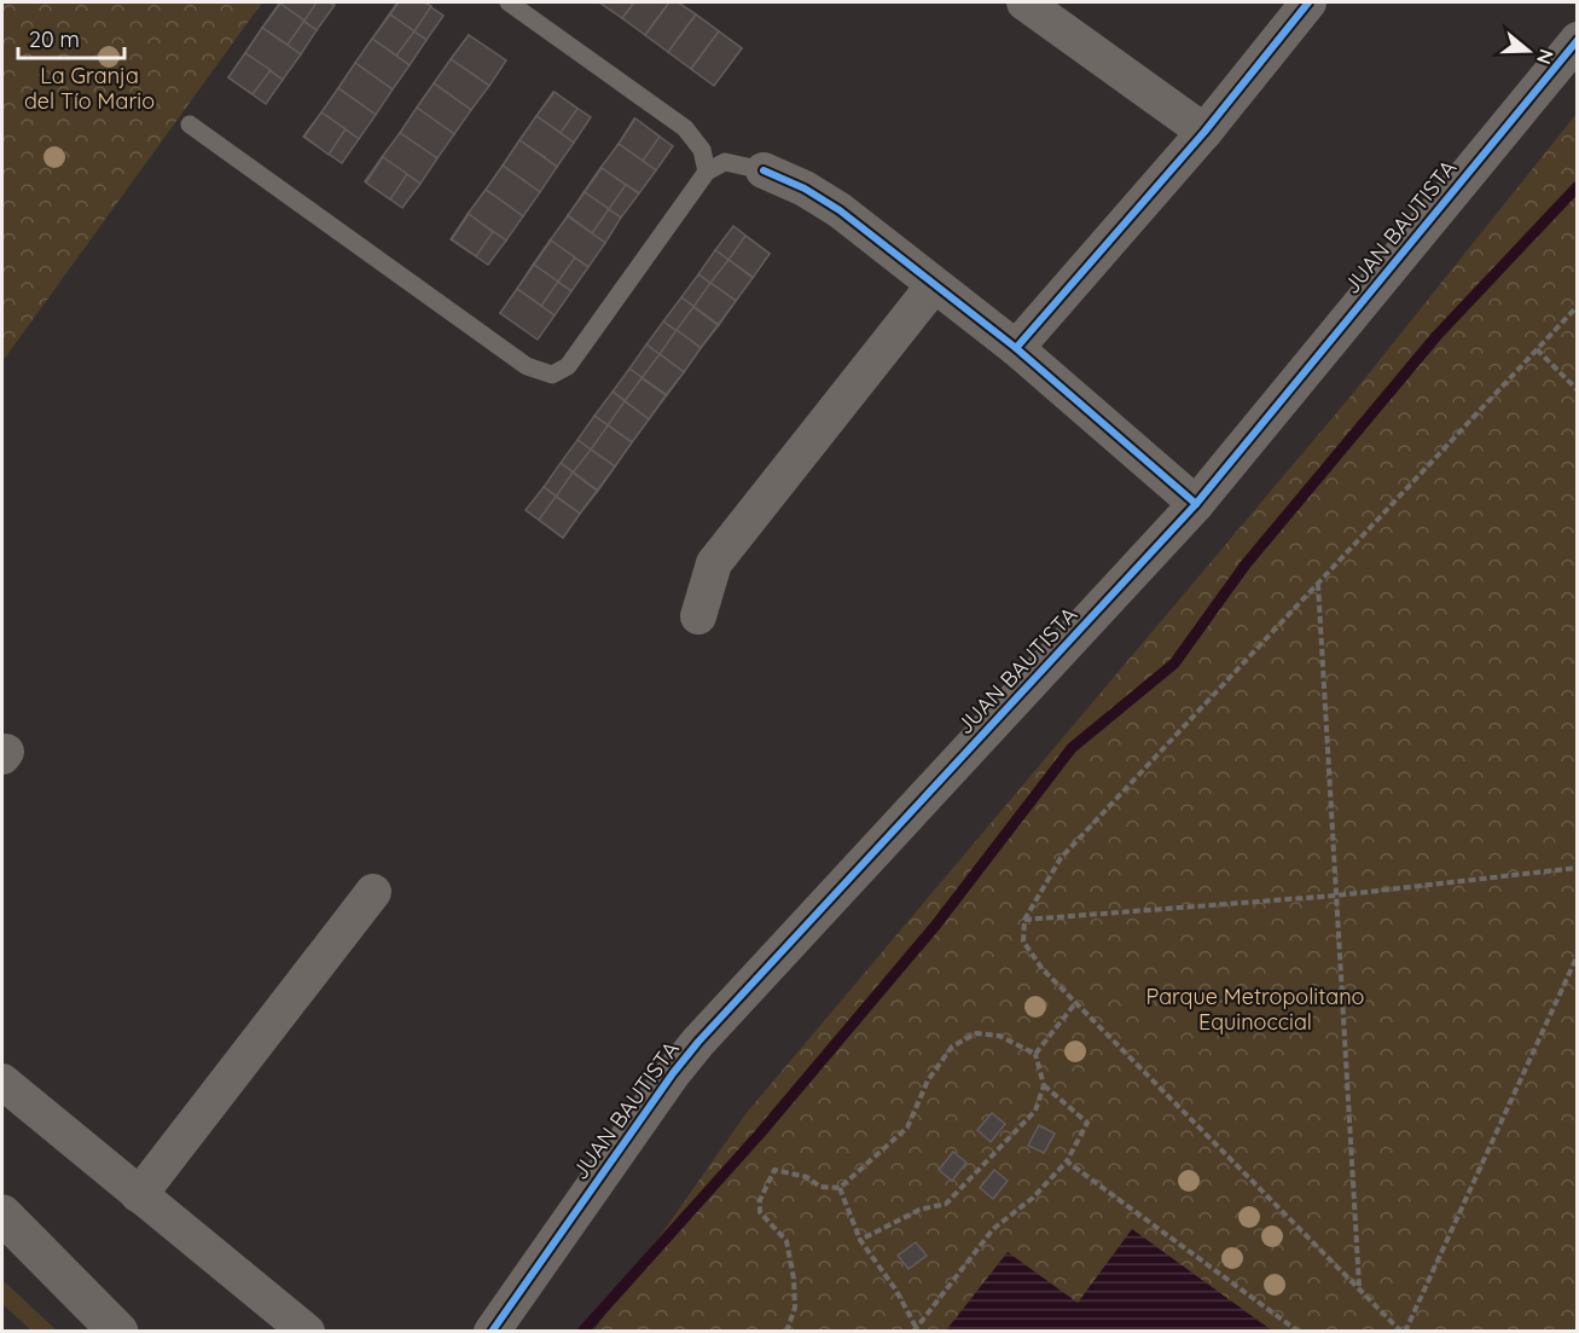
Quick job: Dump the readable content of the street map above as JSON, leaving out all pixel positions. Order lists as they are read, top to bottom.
{
  "streets": {
    "street": ["JUAN BAUTISTA"]
  },
  "parks": ["La Granja del Tío Mario", "Parque Metropolitano Equinoccial"],
  "scale_bar": "20 m",
  "north": "right"
}
